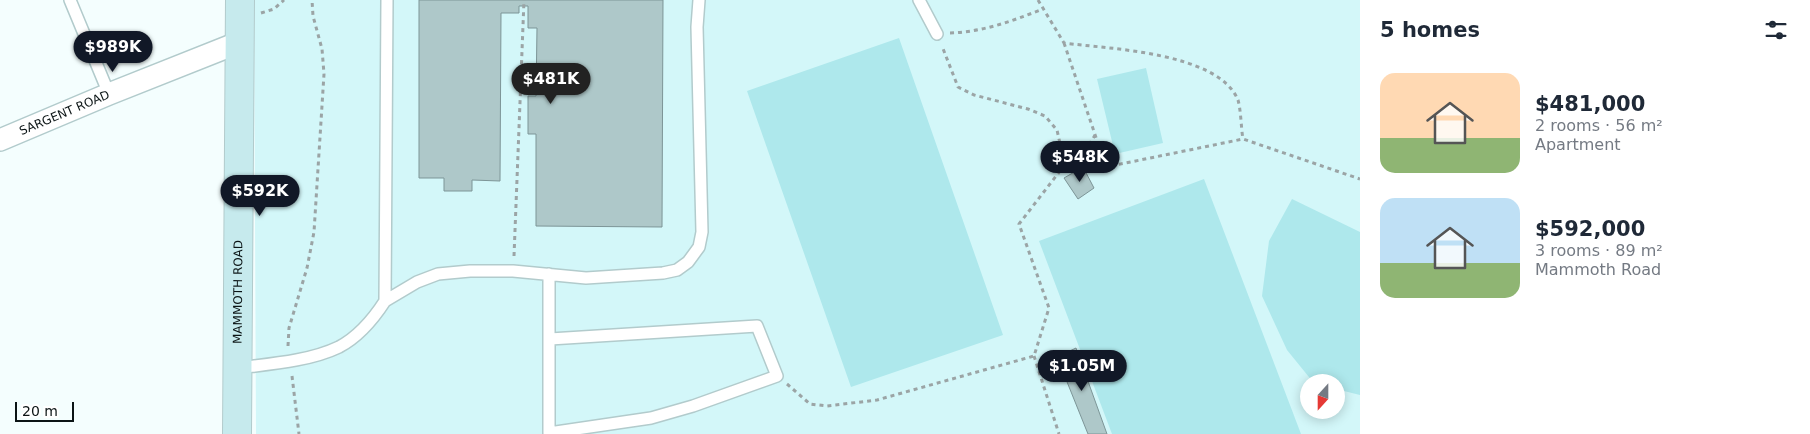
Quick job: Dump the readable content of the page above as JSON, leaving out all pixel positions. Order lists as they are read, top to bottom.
{
  "streets": {
    "main road": ["MAMMOTH ROAD"],
    "street": ["SARGENT ROAD"]
  },
  "crossings": [
    ["SARGENT ROAD", "MAMMOTH ROAD"]
  ],
  "scale_bar": "20 m",
  "north": "bottom",
  "page": {
    "heading": "5 homes",
    "price": [
      "$989K",
      "$481K",
      "$548K",
      "$592K",
      "$1.05M"
    ],
    "list": [
      {
        "name": "$481,000",
        "note": "2 rooms · 56 m² · Apartment"
      },
      {
        "name": "$592,000",
        "note": "3 rooms · 89 m² · Mammoth Road"
      }
    ],
    "scale": "20 m"
  }
}
